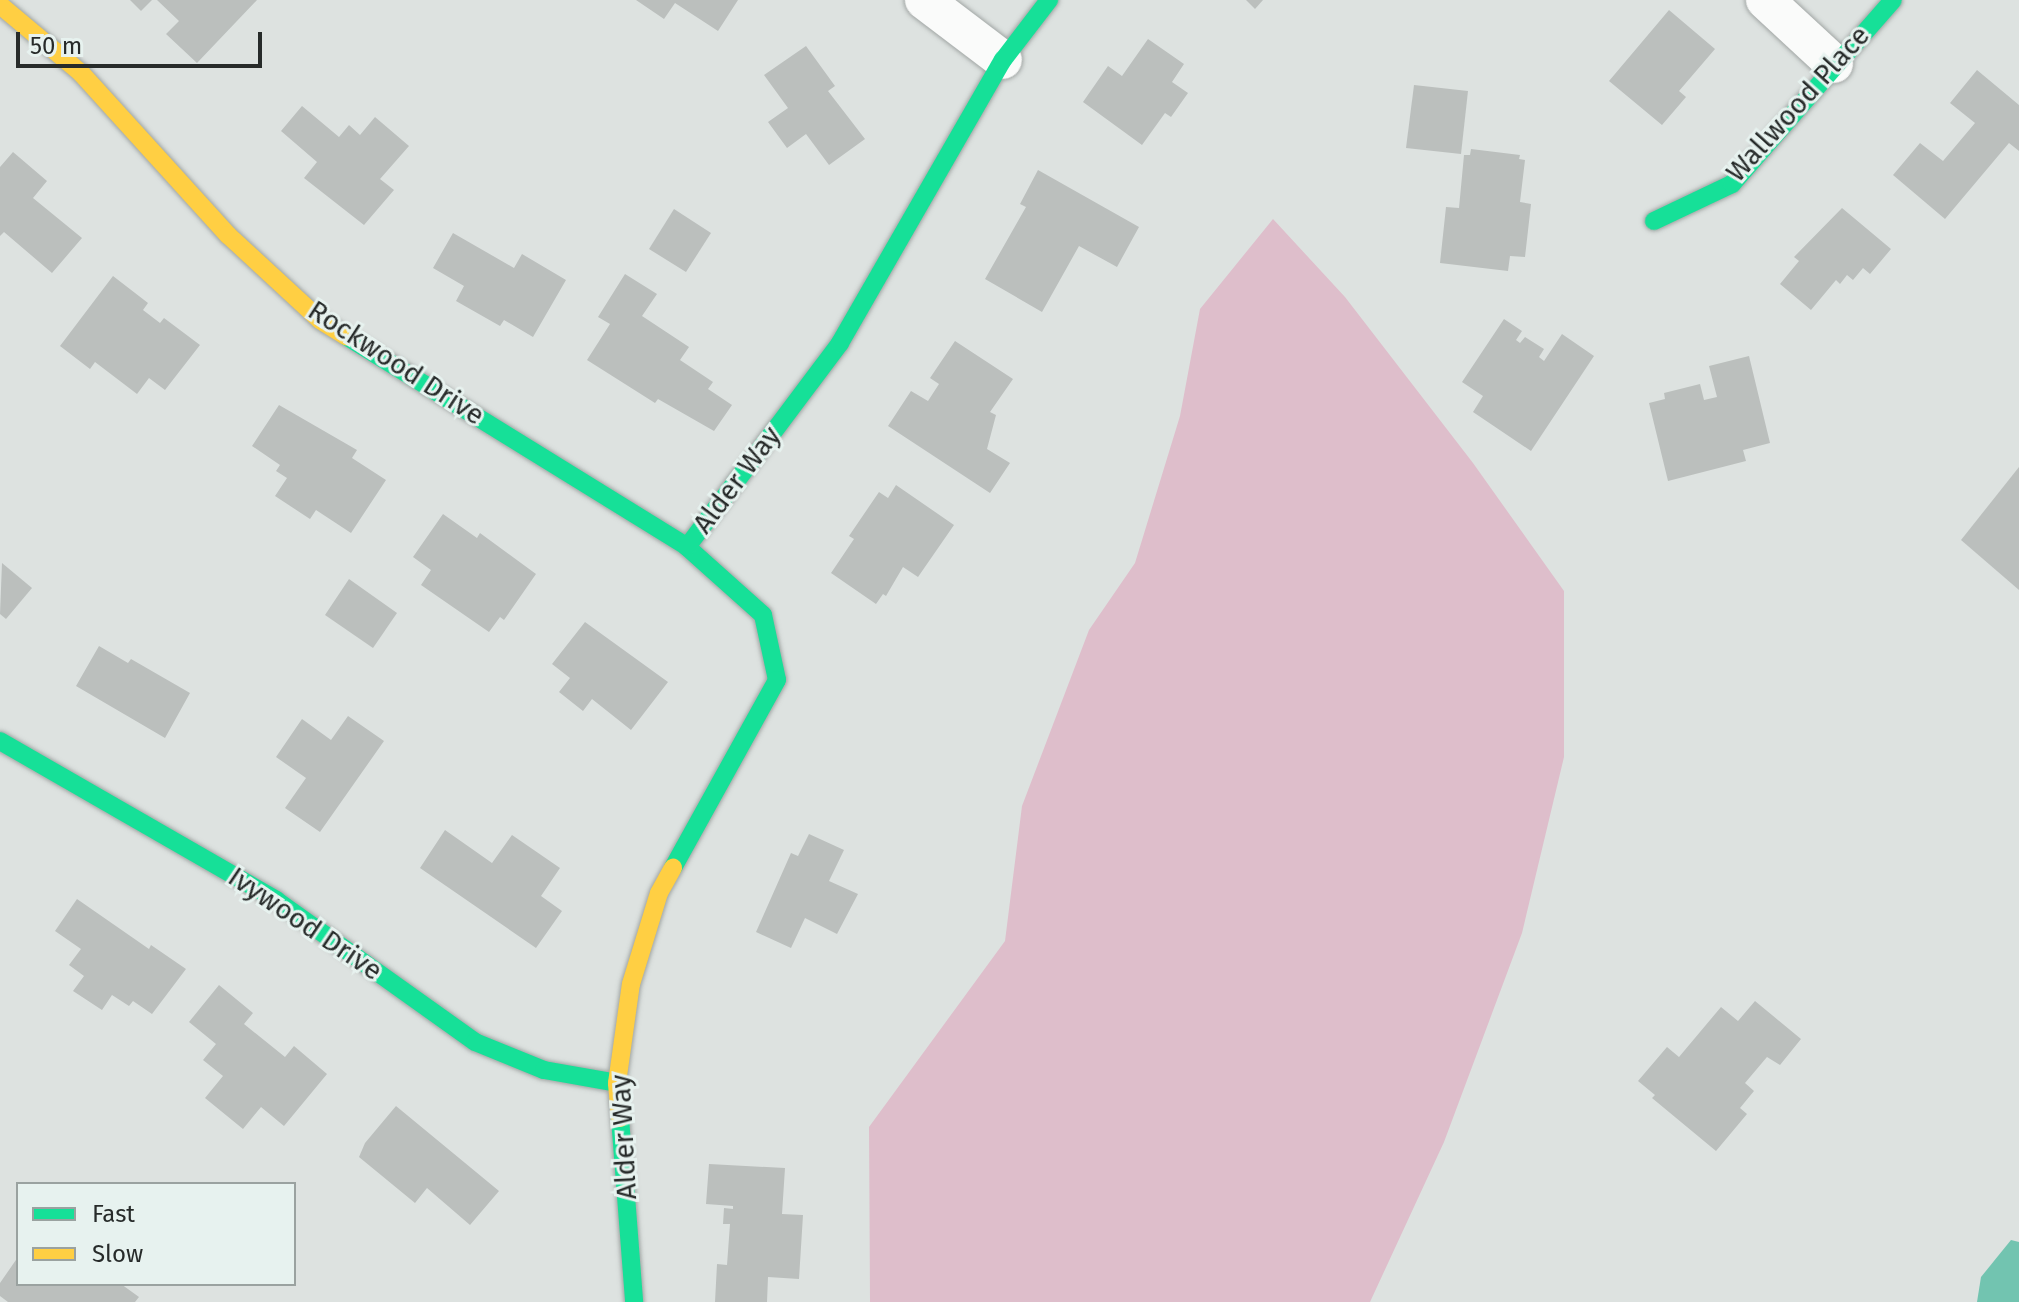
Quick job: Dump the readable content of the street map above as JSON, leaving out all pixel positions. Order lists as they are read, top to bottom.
{
  "streets": {
    "street": [
      "Wallwood Place",
      "Rockwood Drive",
      "Alder Way",
      "Ivywood Drive"
    ]
  },
  "crossings": [
    ["Rockwood Drive", "Alder Way"],
    ["Alder Way", "Ivywood Drive"]
  ],
  "legend": ["Fast", "Slow"],
  "scale_bar": "50 m"
}
